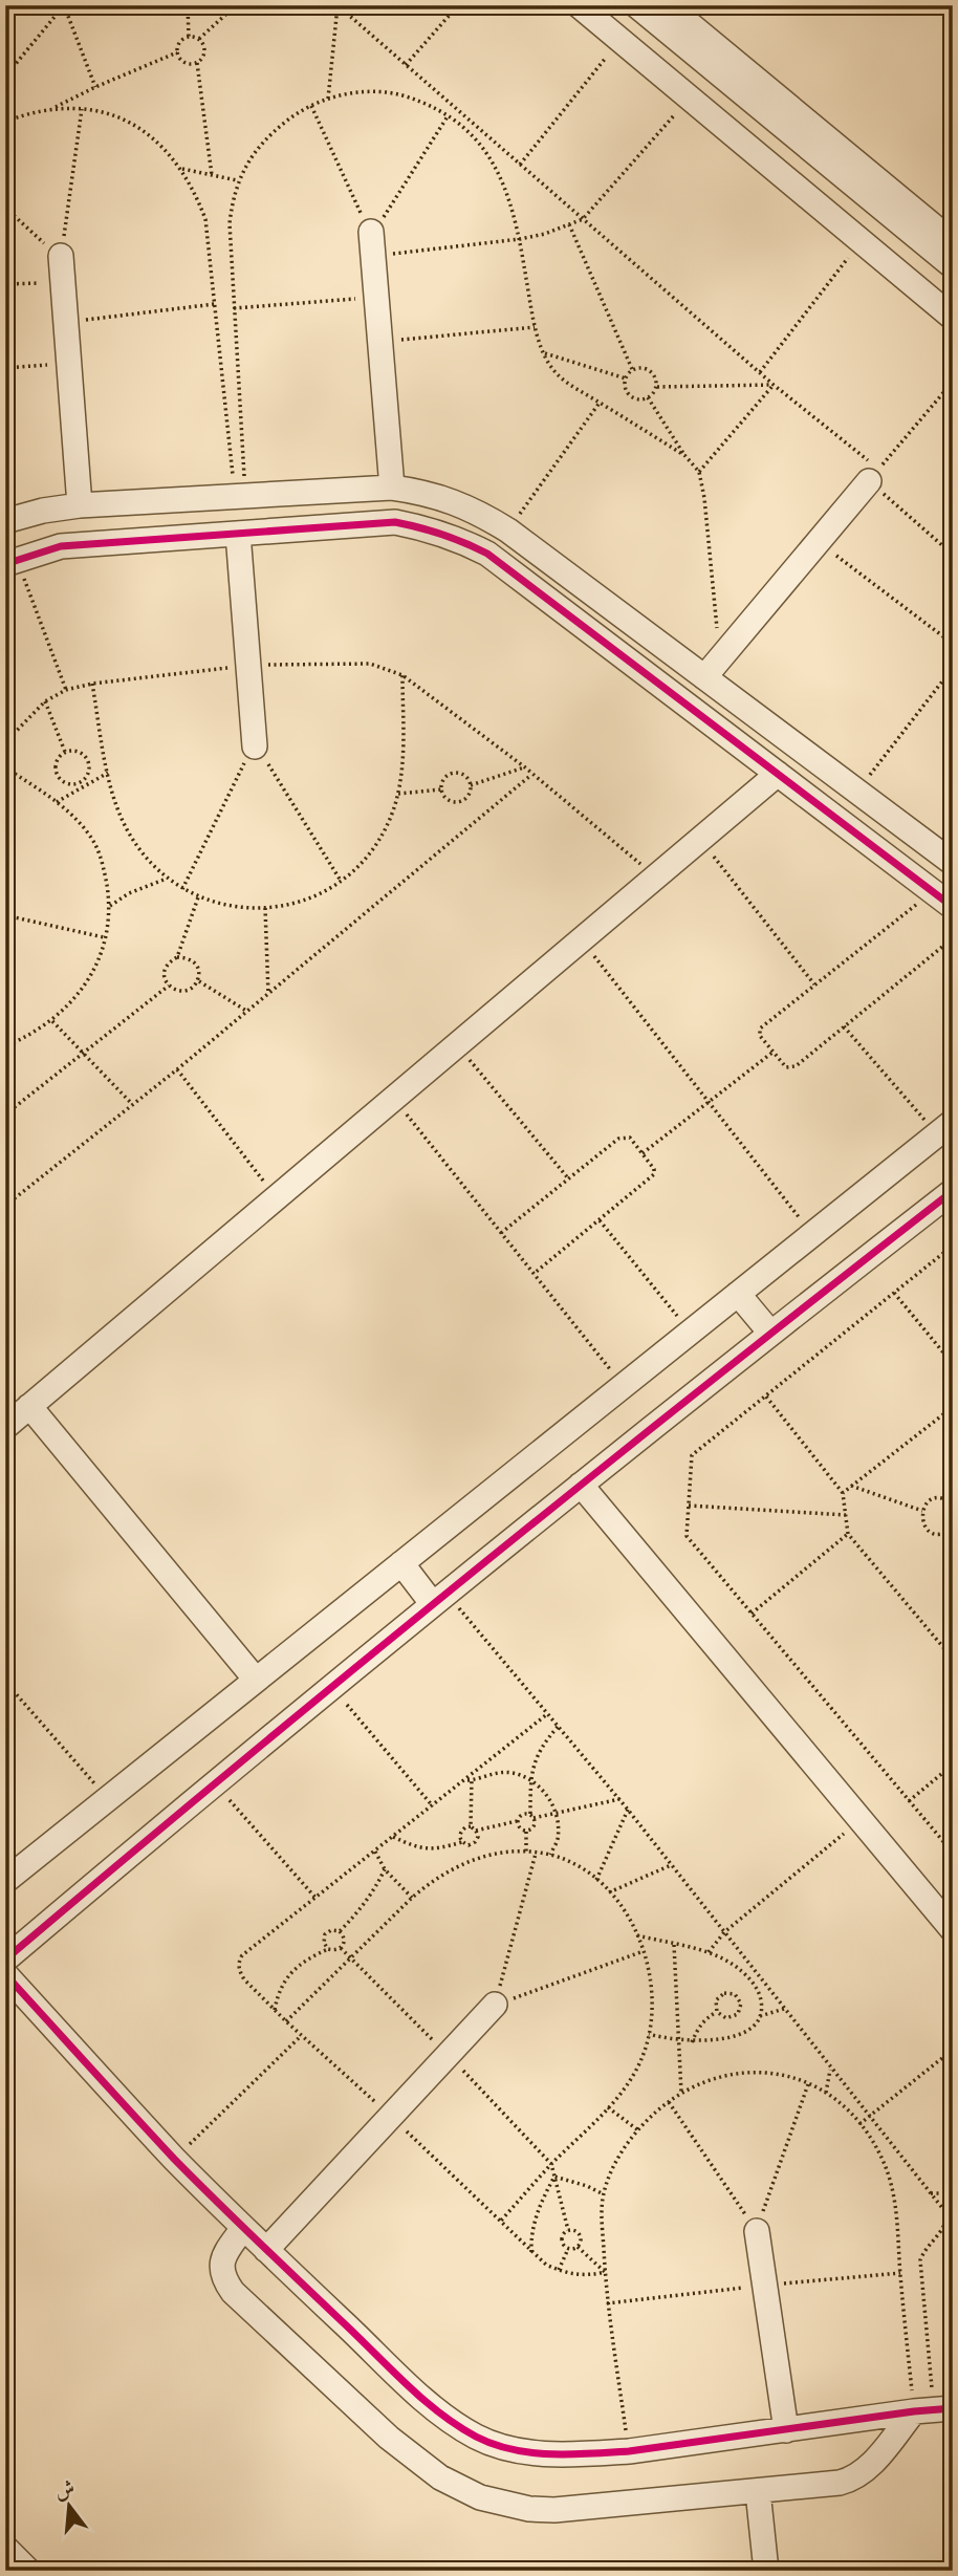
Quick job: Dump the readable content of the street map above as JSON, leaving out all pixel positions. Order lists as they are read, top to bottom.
{
  "north": "top"
}
